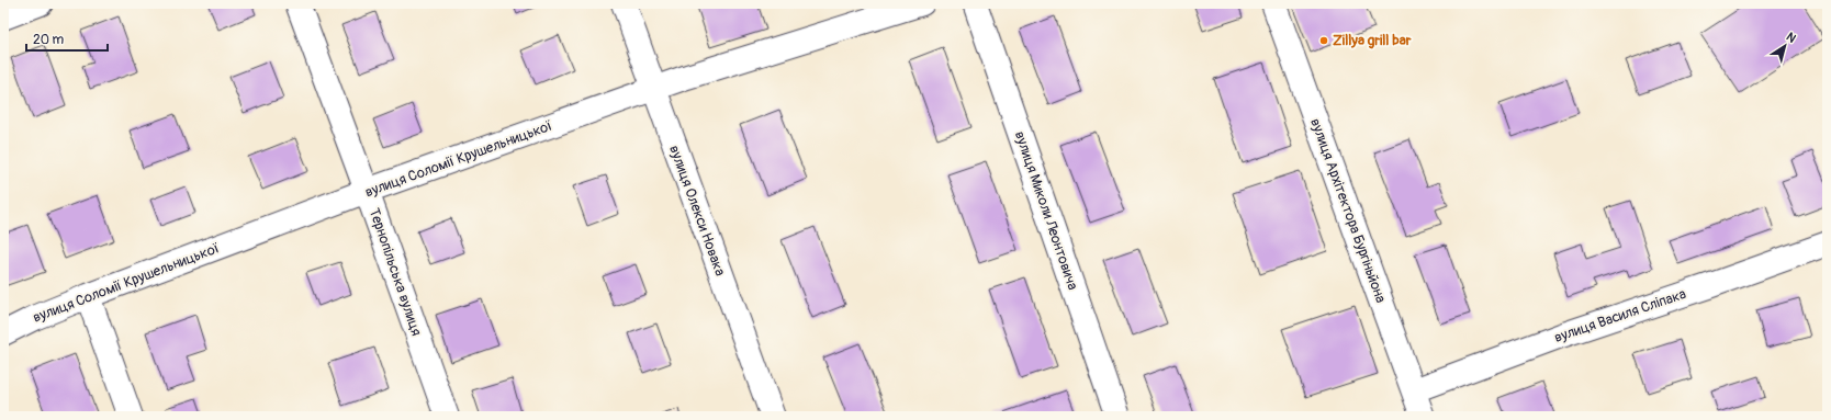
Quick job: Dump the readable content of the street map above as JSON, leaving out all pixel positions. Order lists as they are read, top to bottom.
{
  "streets": {
    "street": [
      "вулиця Соломії Крушельницької",
      "вулиця Олекси Новака",
      "вулиця Миколи Леонтовича",
      "вулиця Архітектора Бургіньйона",
      "Тернопільська вулиця",
      "вулиця Василя Сліпака"
    ]
  },
  "crossings": [
    ["вулиця Соломії Крушельницької", "вулиця Олекси Новака"],
    ["вулиця Соломії Крушельницької", "Тернопільська вулиця"],
    ["вулиця Архітектора Бургіньйона", "вулиця Василя Сліпака"]
  ],
  "places": ["Zillya grill bar"],
  "scale_bar": "20 m",
  "north": "top right"
}
